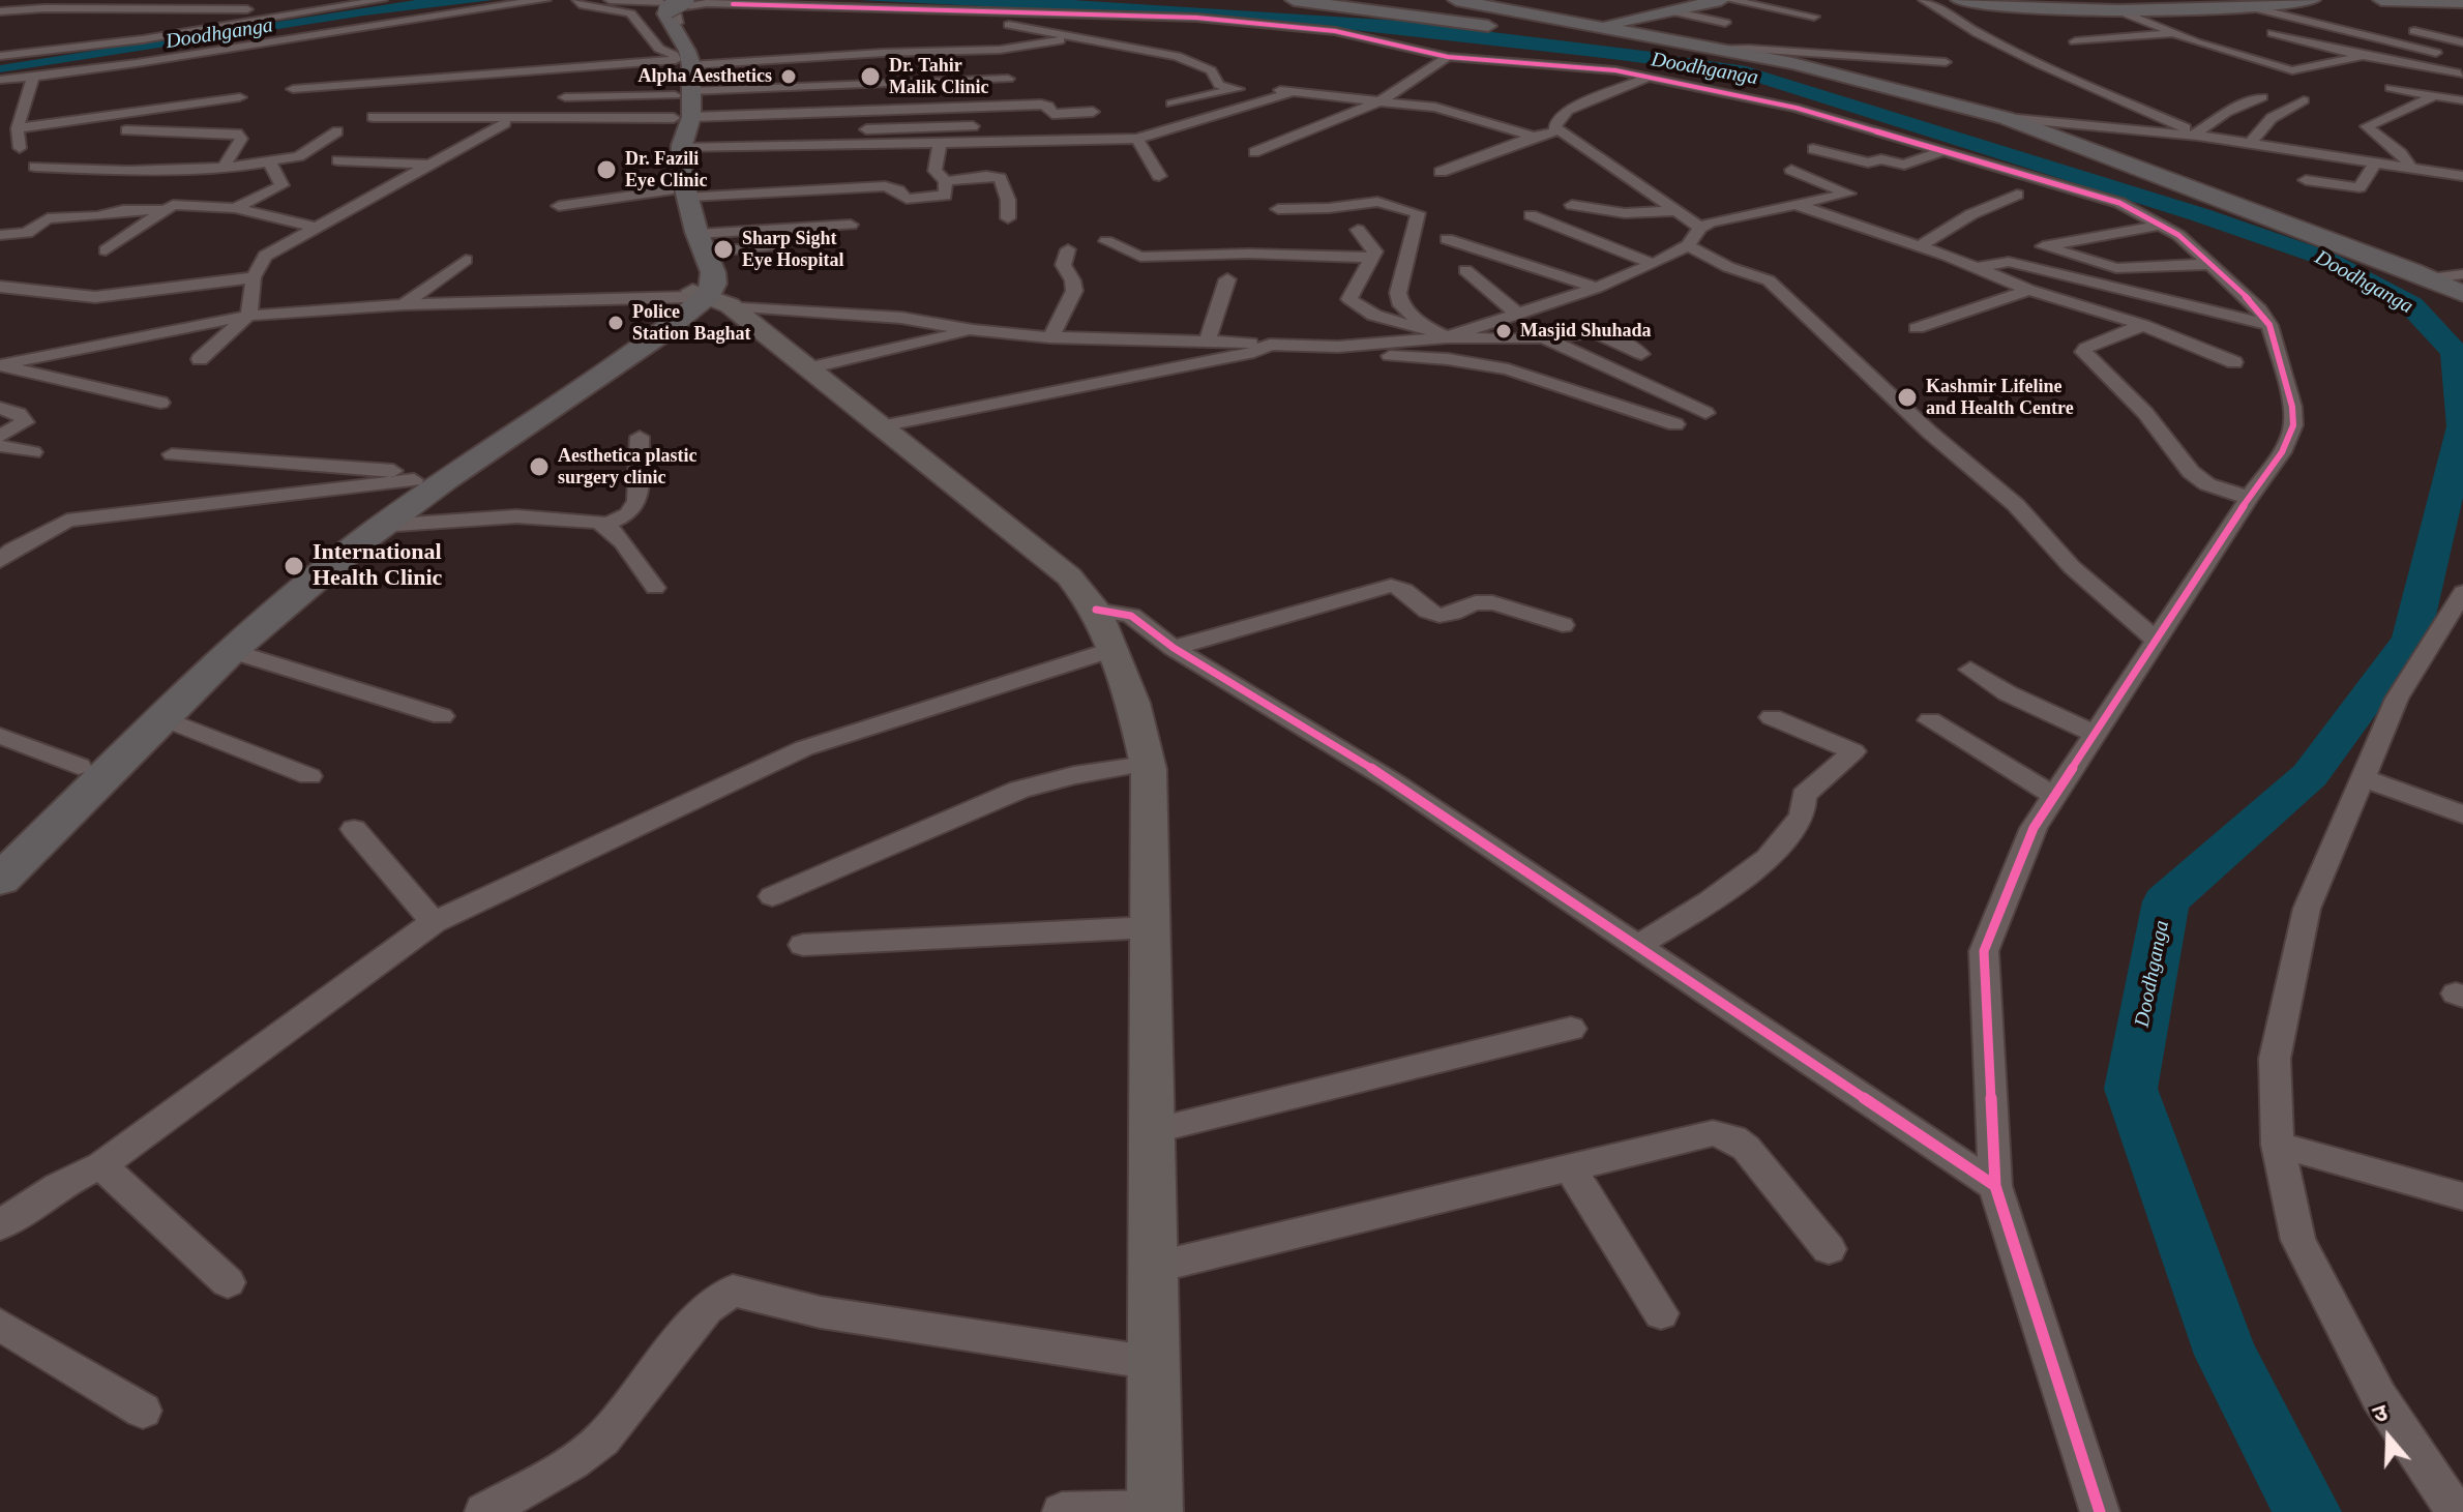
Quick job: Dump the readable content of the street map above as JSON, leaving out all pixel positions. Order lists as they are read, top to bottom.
{
  "water": ["Doodhganga"],
  "places": [
    "Alpha Aesthetics",
    "Dr. Tahir Malik Clinic",
    "Dr. Fazili Eye Clinic",
    "Sharp Sight Eye Hospital",
    "Police Station Baghat",
    "Masjid Shuhada",
    "Kashmir Lifeline and Health Centre",
    "Aesthetica plastic surgery clinic",
    "International Health Clinic"
  ],
  "north": "top"
}
